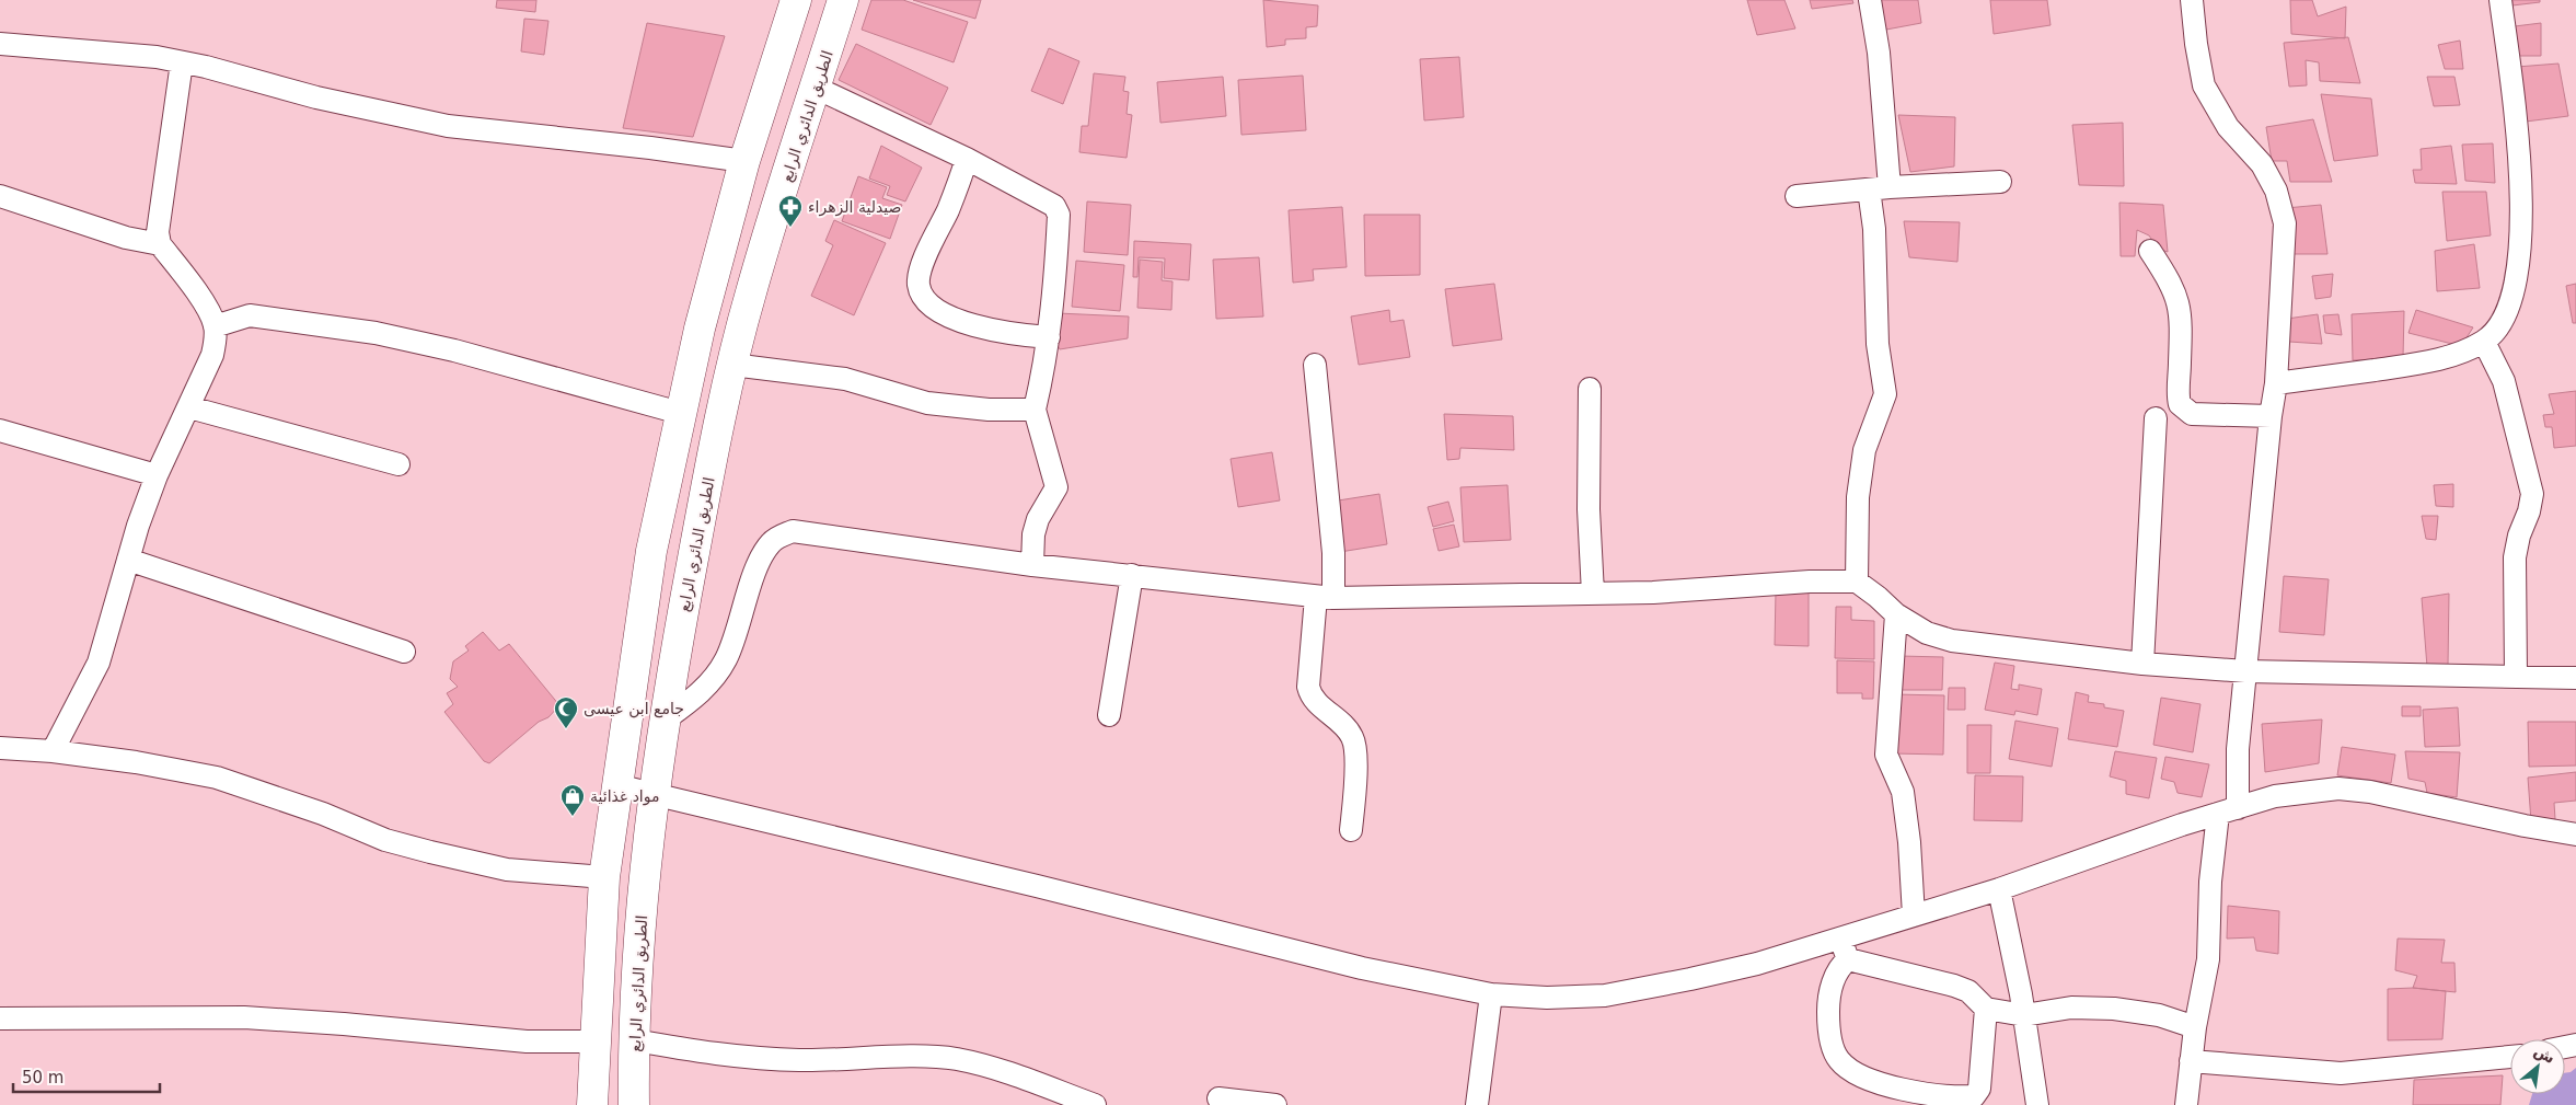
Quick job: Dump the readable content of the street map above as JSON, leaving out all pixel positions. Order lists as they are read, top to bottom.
{
  "streets": {
    "main road": ["الطريق الدائري الرابع"]
  },
  "places": {
    "pharmacy": ["صيدلية الزهراء"],
    "mosque": ["جامع ابن عيسى"],
    "shop": ["مواد غذائية"]
  },
  "scale_bar": "50 m",
  "north": "top right"
}
